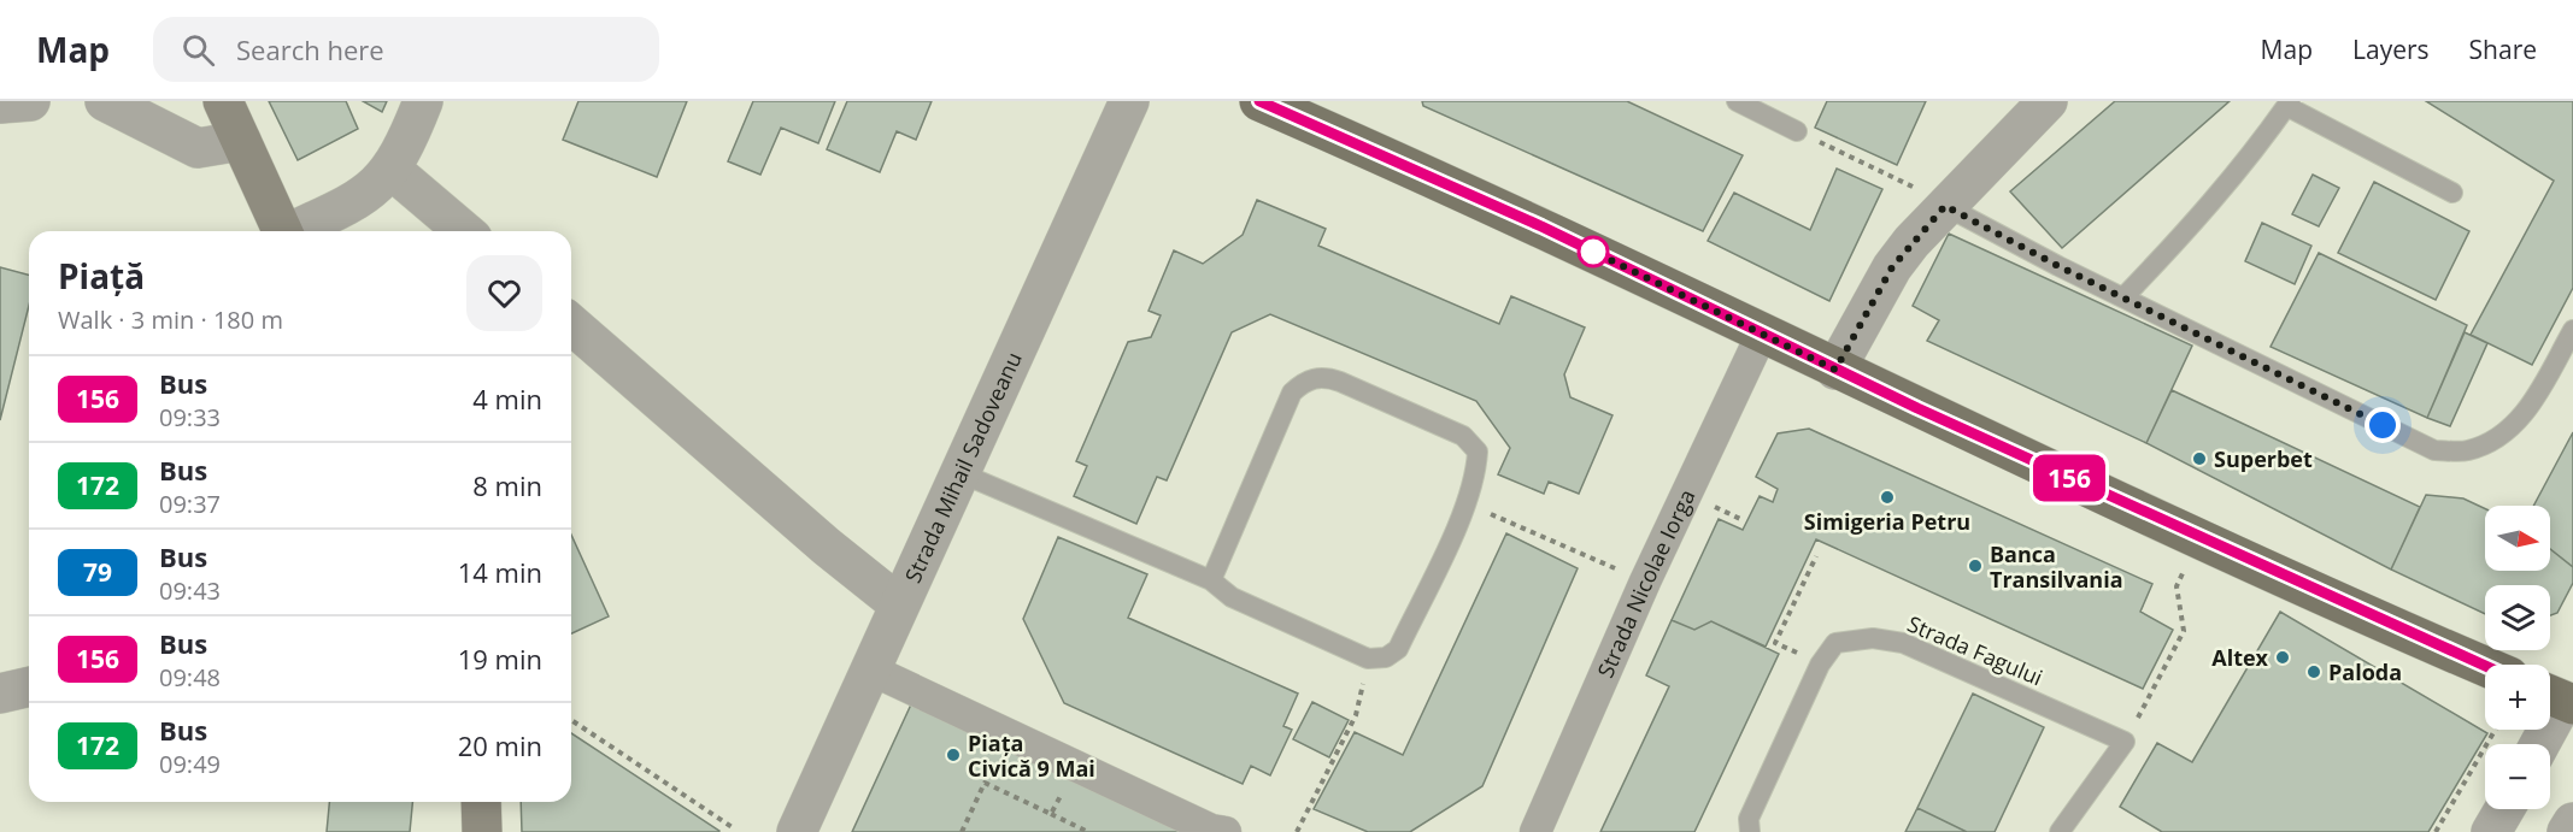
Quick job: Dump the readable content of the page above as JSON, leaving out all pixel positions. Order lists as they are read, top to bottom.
{
  "streets": {
    "street": ["Strada Mihail Sadoveanu", "Strada Nicolae Iorga"],
    "lane": ["Strada Fagului"]
  },
  "places": [
    "Superbet",
    "Simigeria Petru",
    "Banca Transilvania",
    "Altex",
    "Paloda",
    "Piața Civică 9 Mai"
  ],
  "lines": ["bus line 156"],
  "north": "right",
  "page": {
    "header": "Map",
    "search": "Search here",
    "nav": ["Map", "Layers", "Share"],
    "on_map": "156",
    "heading": ["Piață", "Walk · 3 min · 180 m"],
    "list": [
      {
        "mark": "156",
        "name": "Bus",
        "note": "09:33",
        "value": "4 min"
      },
      {
        "mark": "172",
        "name": "Bus",
        "note": "09:37",
        "value": "8 min"
      },
      {
        "mark": "79",
        "name": "Bus",
        "note": "09:43",
        "value": "14 min"
      },
      {
        "mark": "156",
        "name": "Bus",
        "note": "09:48",
        "value": "19 min"
      },
      {
        "mark": "172",
        "name": "Bus",
        "note": "09:49",
        "value": "20 min"
      }
    ],
    "map_buttons": ["+", "−"]
  }
}
